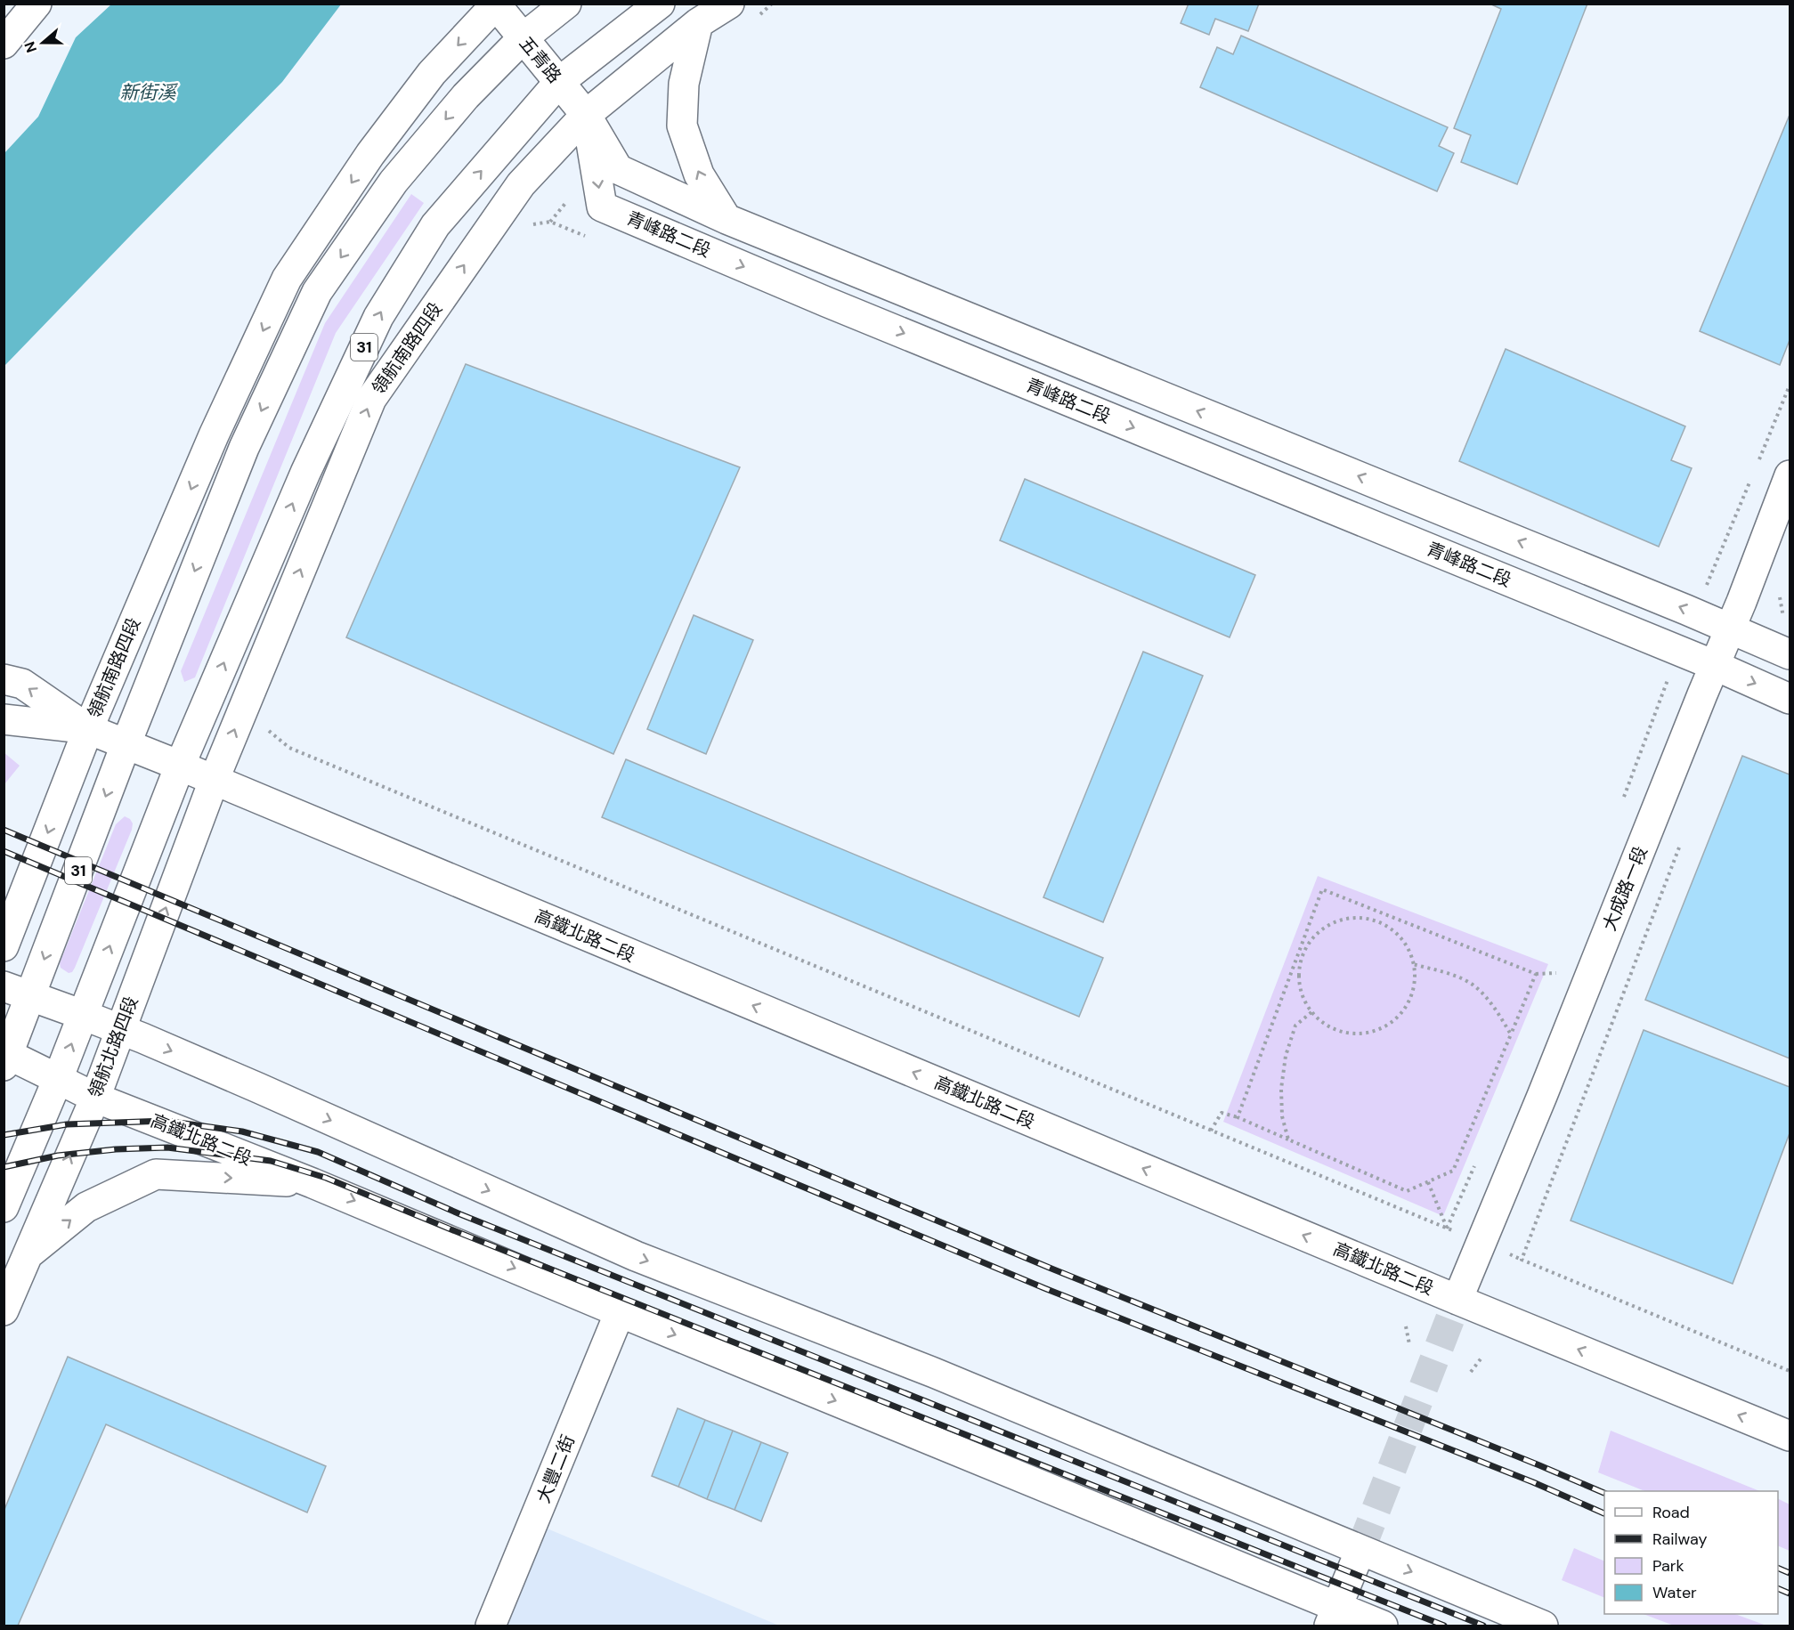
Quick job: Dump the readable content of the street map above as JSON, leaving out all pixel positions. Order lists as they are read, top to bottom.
{
  "streets": {
    "street": [
      "五青路",
      "青峰路二段",
      "31",
      "領航南路四段",
      "大成路一段",
      "高鐵北路二段",
      "領航北路四段",
      "大豐二街"
    ]
  },
  "crossings": [
    ["五青路", "青峰路二段"],
    ["五青路", "31"],
    ["五青路", "領航南路四段"],
    ["青峰路二段", "領航南路四段"],
    ["青峰路二段", "大成路一段"],
    ["31", "領航南路四段"],
    ["31", "高鐵北路二段"],
    ["領航南路四段", "高鐵北路二段"],
    ["領航南路四段", "領航北路四段"],
    ["大成路一段", "高鐵北路二段"],
    ["高鐵北路二段", "領航北路四段"],
    ["高鐵北路二段", "大豐二街"]
  ],
  "water": ["新街溪"],
  "legend": [
    "Road",
    "Railway",
    "Park",
    "Water"
  ],
  "north": "left"
}
